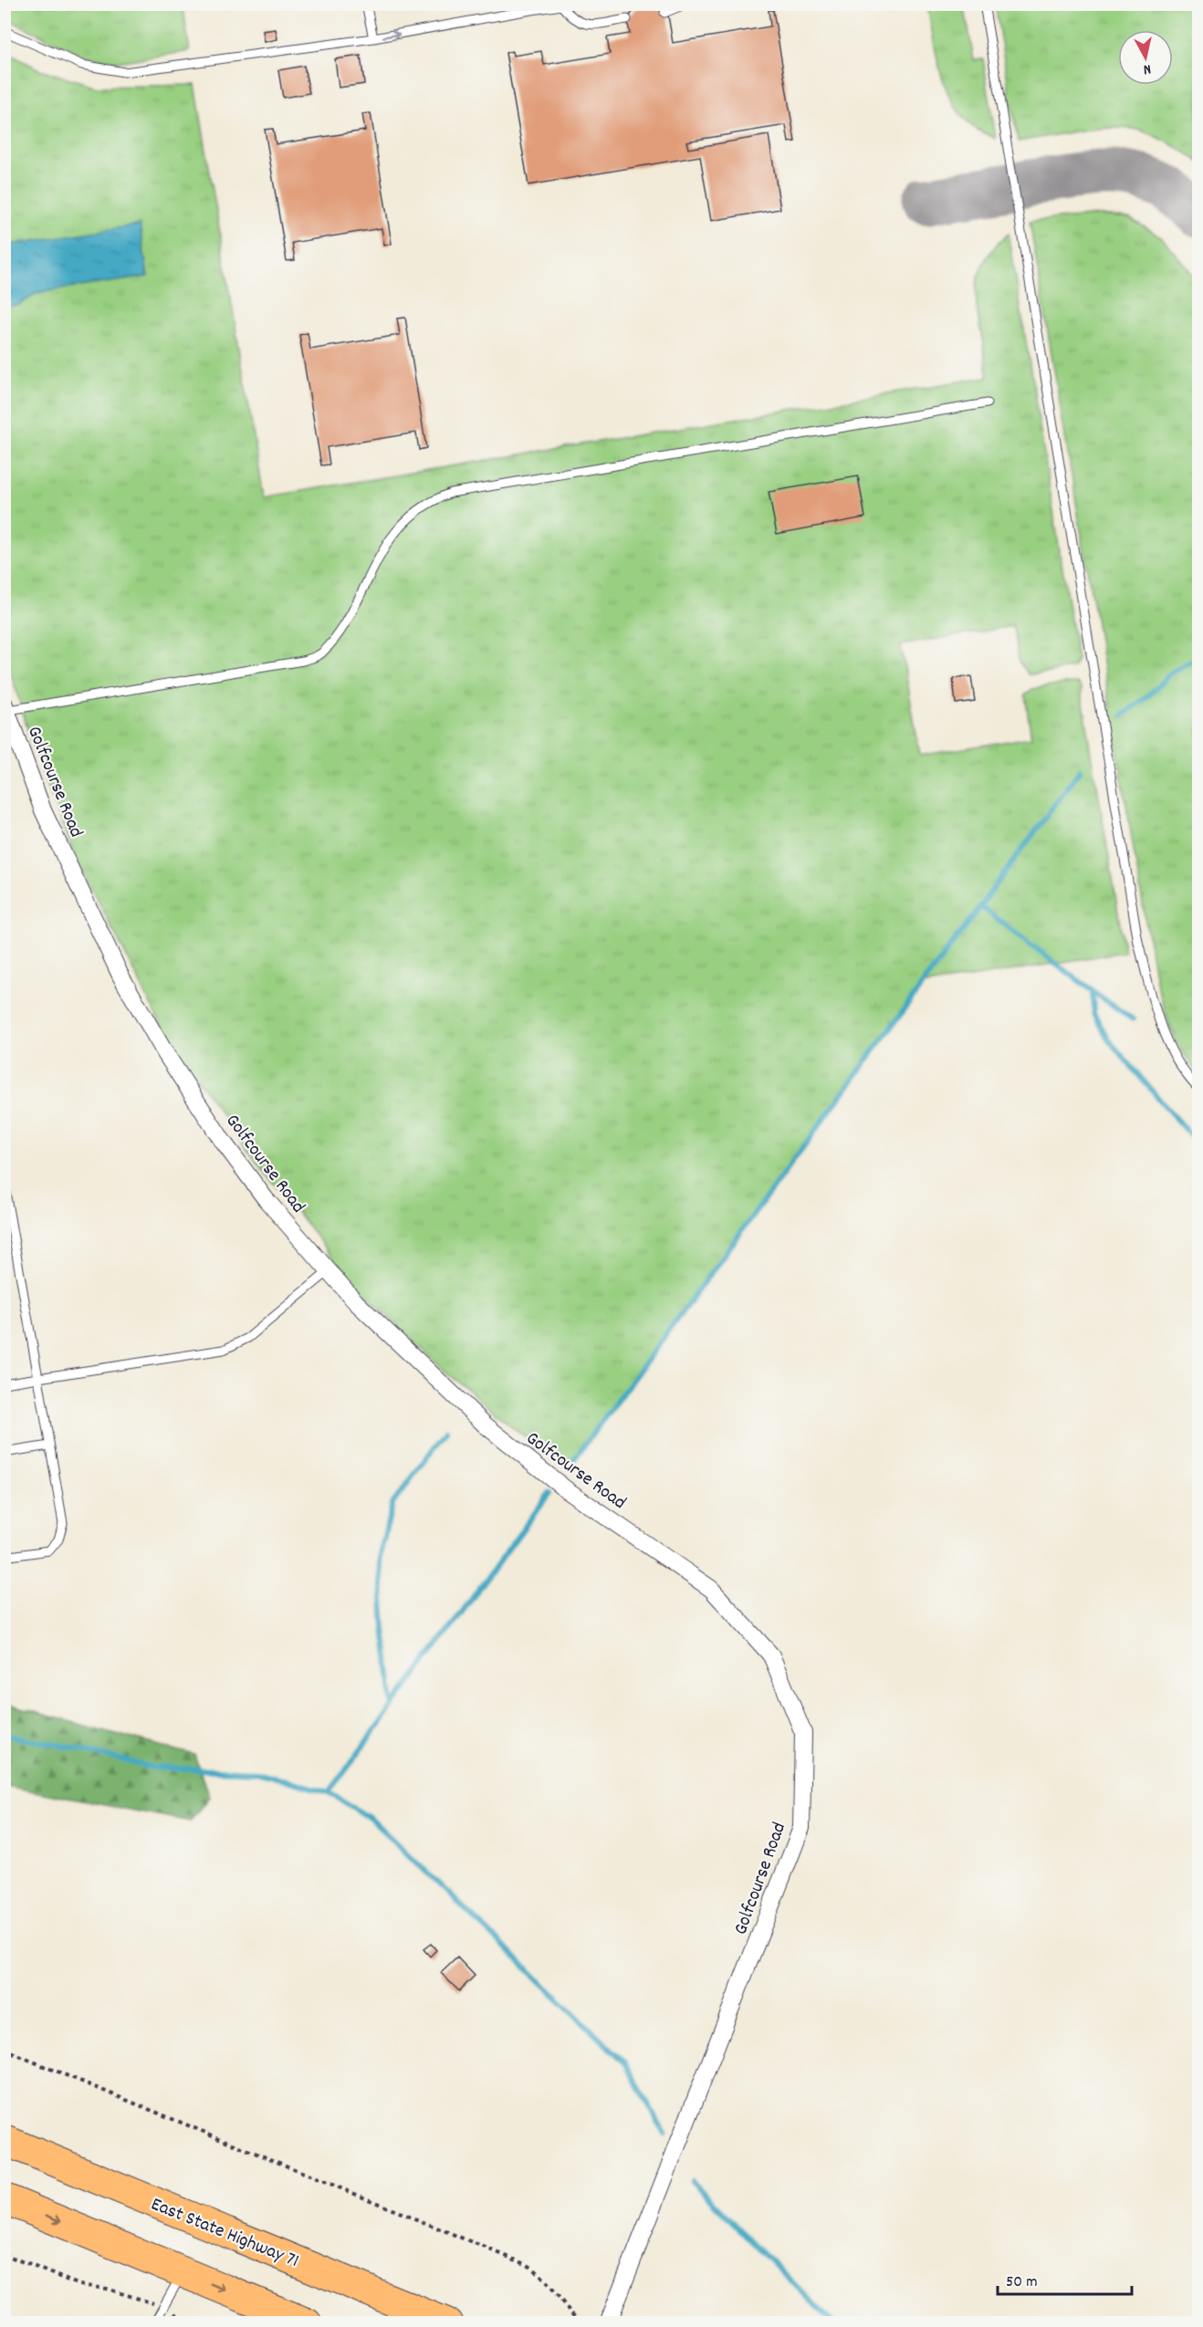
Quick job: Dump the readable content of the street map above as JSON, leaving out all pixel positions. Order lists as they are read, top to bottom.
{
  "streets": {
    "highway": ["East State Highway 71"],
    "street": ["Golfcourse Road"]
  },
  "scale_bar": "50 m",
  "north": "bottom"
}
